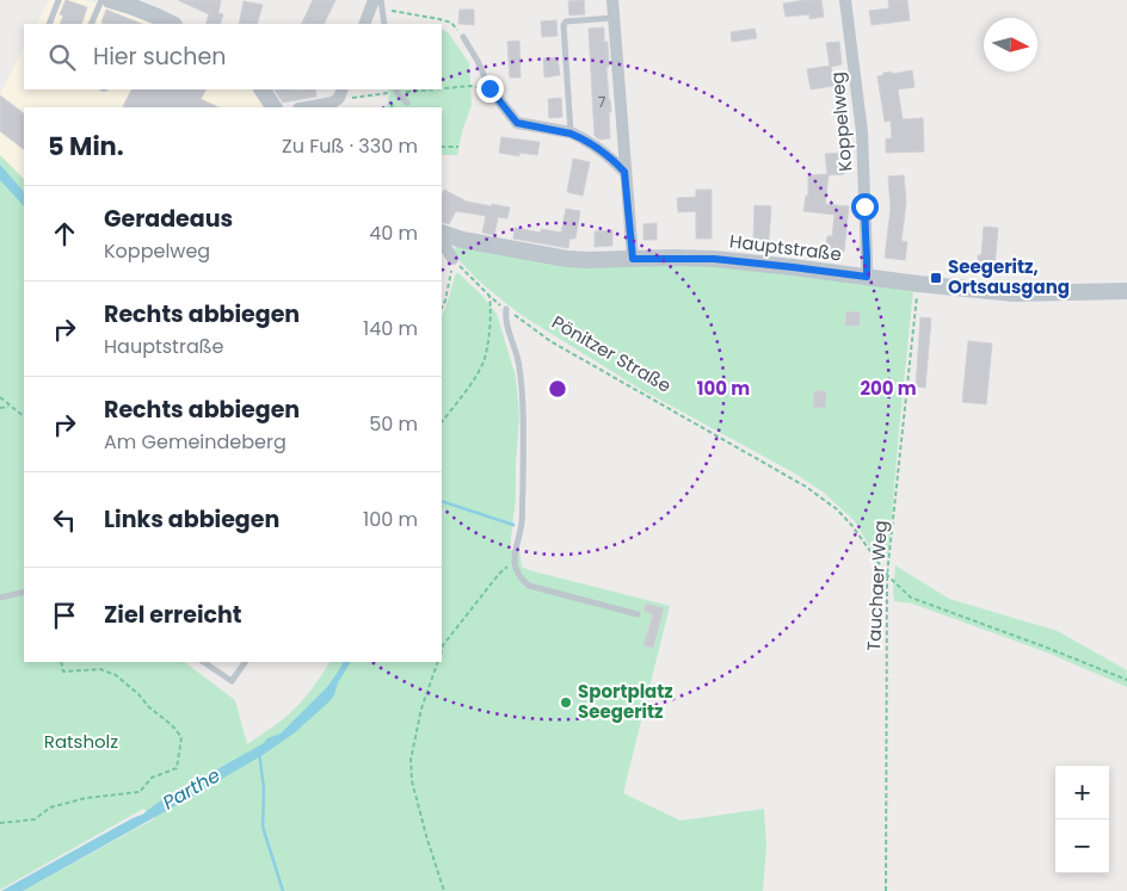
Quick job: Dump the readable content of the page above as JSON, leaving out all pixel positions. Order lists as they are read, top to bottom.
{
  "streets": {
    "street": ["Koppelweg", "Hauptstraße"],
    "path": ["Pönitzer Straße", "Tauchaer Weg"]
  },
  "crossings": [
    ["Koppelweg", "Hauptstraße"],
    ["Hauptstraße", "Tauchaer Weg"],
    ["Pönitzer Straße", "Tauchaer Weg"]
  ],
  "water": ["Parthe"],
  "parks": ["Ratsholz"],
  "places": {
    "transit": ["Seegeritz, Ortsausgang"],
    "other": ["Sportplatz Seegeritz"]
  },
  "house_numbers": ["7"],
  "north": "right",
  "page": {
    "search": "Hier suchen",
    "heading": ["5 Min.", "Zu Fuß · 330 m"],
    "list": [
      ["Geradeaus", "Koppelweg", "40 m"],
      ["Rechts abbiegen", "Hauptstraße", "140 m"],
      ["Rechts abbiegen", "Am Gemeindeberg", "50 m"],
      ["Links abbiegen", "100 m"],
      "Ziel erreicht"
    ],
    "map_buttons": ["+", "−"]
  },
  "rings": ["100 m", "200 m"]
}
